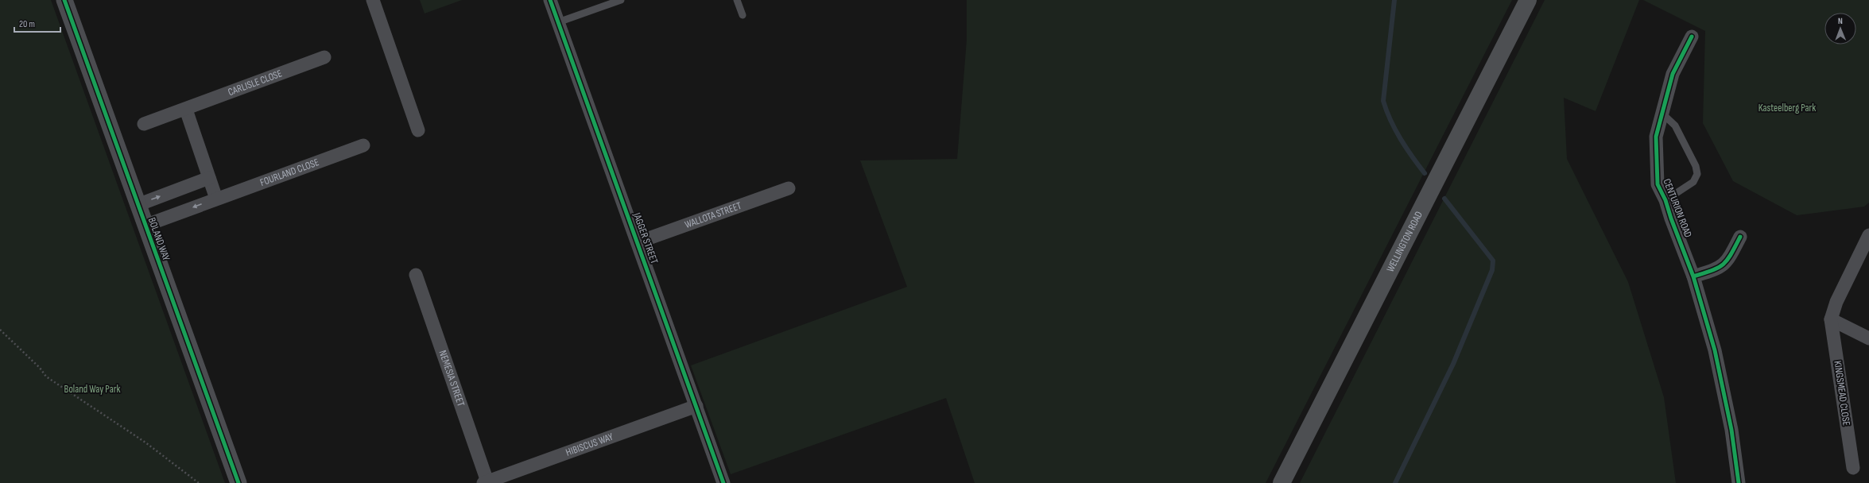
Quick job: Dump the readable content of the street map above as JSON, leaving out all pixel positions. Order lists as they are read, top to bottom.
{
  "streets": {
    "main road": ["WELLINGTON ROAD"],
    "street": [
      "CARLISLE CLOSE",
      "FOURLAND CLOSE",
      "CENTURION ROAD",
      "WALLOTA STREET",
      "JAGGER STREET",
      "BOLAND WAY",
      "NEMESIA STREET",
      "KINGSMEAD CLOSE",
      "HIBISCUS WAY"
    ]
  },
  "crossings": [
    ["FOURLAND CLOSE", "BOLAND WAY"],
    ["WALLOTA STREET", "JAGGER STREET"],
    ["JAGGER STREET", "HIBISCUS WAY"],
    ["NEMESIA STREET", "HIBISCUS WAY"]
  ],
  "parks": ["Kasteelberg Park", "Boland Way Park"],
  "scale_bar": "20 m",
  "north": "top"
}
